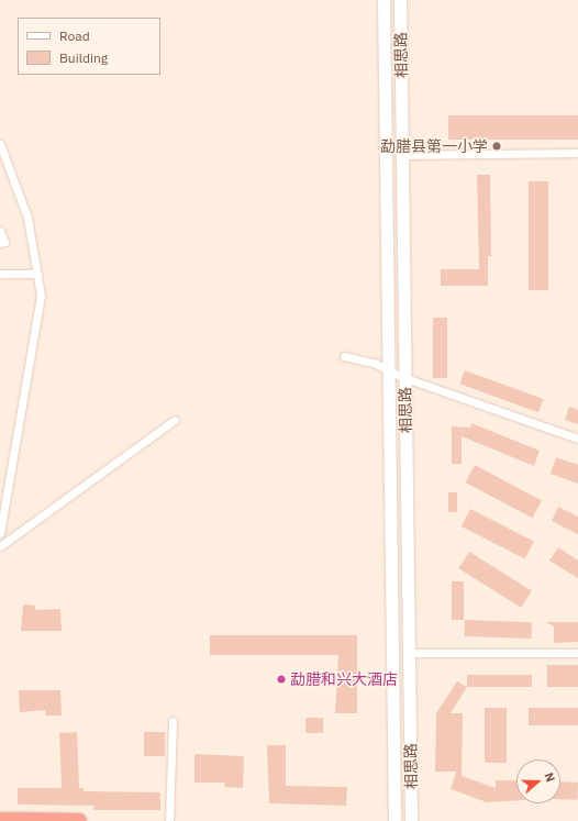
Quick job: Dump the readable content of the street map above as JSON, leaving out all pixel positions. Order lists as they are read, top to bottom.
{
  "streets": {
    "main road": ["相思路"]
  },
  "places": ["勐腊县第一小学", "勐腊和兴大酒店"],
  "legend": ["Road", "Building"],
  "north": "right"
}
